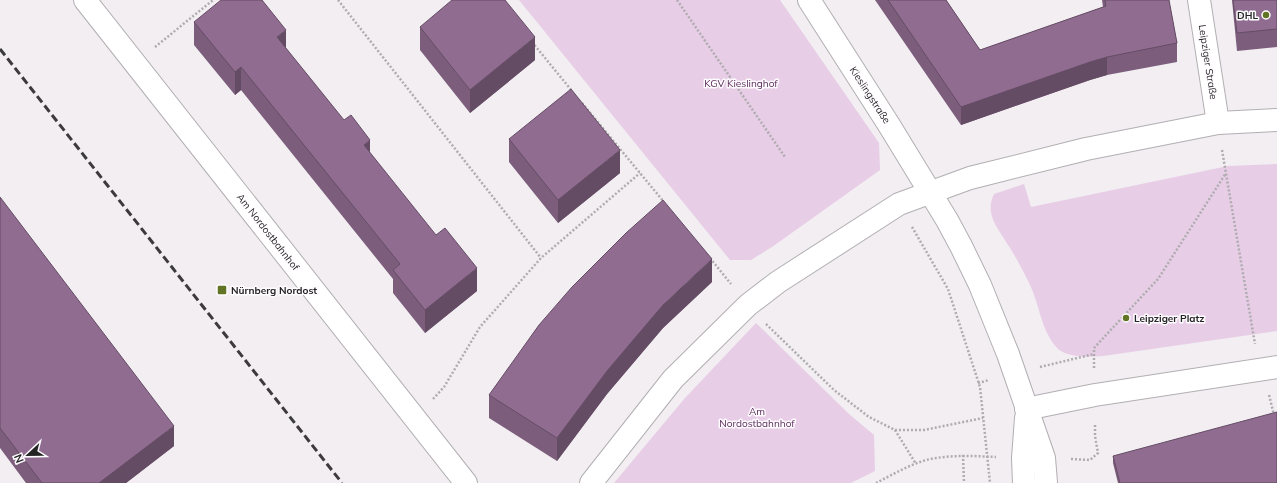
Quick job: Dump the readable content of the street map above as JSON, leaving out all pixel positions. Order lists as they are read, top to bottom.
{
  "streets": {
    "street": ["Leipziger Straße", "Kieslingstraße", "Am Nordostbahnhof"]
  },
  "parks": ["KGV Kieslinghof", "Am Nordostbahnhof"],
  "places": {
    "other": ["DHL", "Leipziger Platz"],
    "transit": ["Nürnberg Nordost"]
  },
  "north": "left"
}
